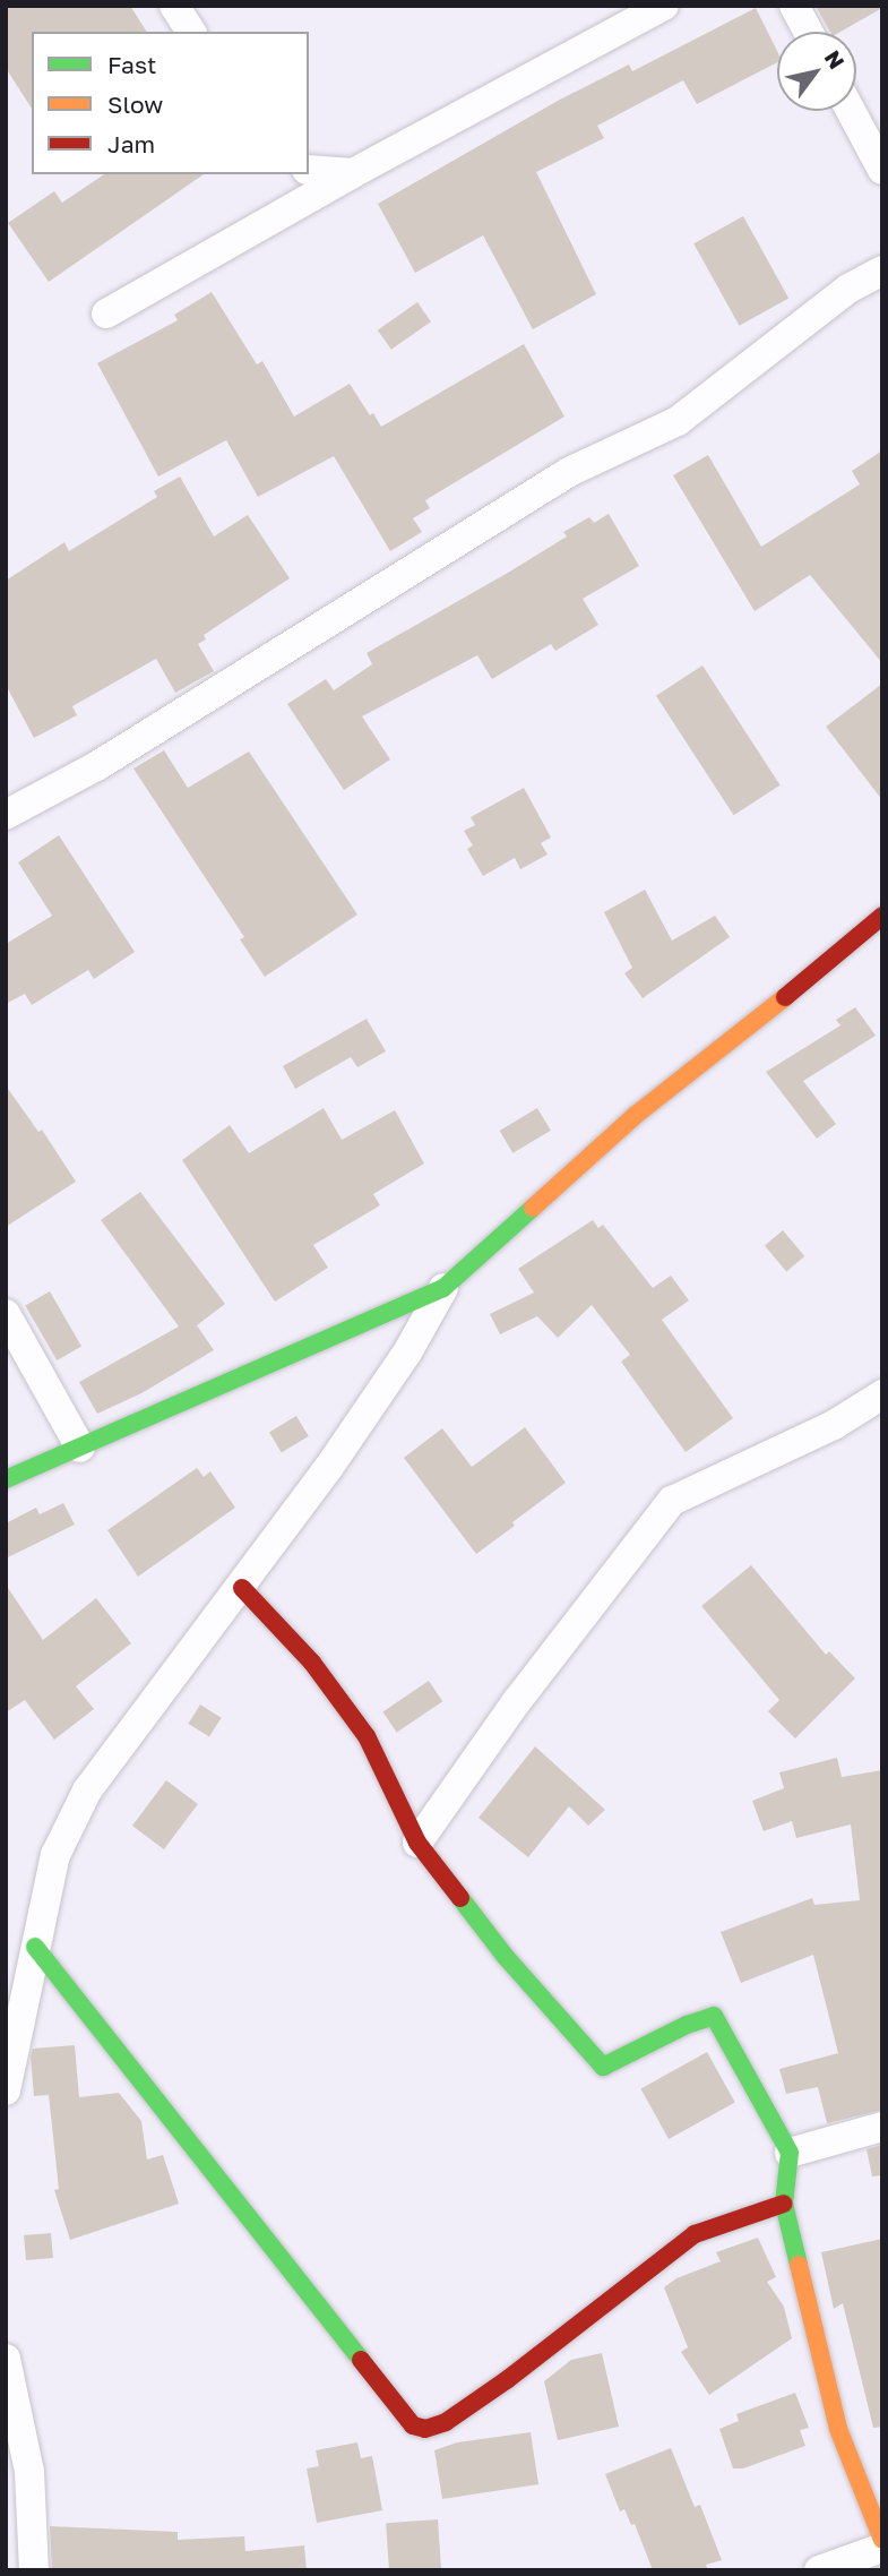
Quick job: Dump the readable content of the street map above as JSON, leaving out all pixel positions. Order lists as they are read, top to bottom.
{
  "legend": ["Fast", "Slow", "Jam"],
  "north": "top right"
}
